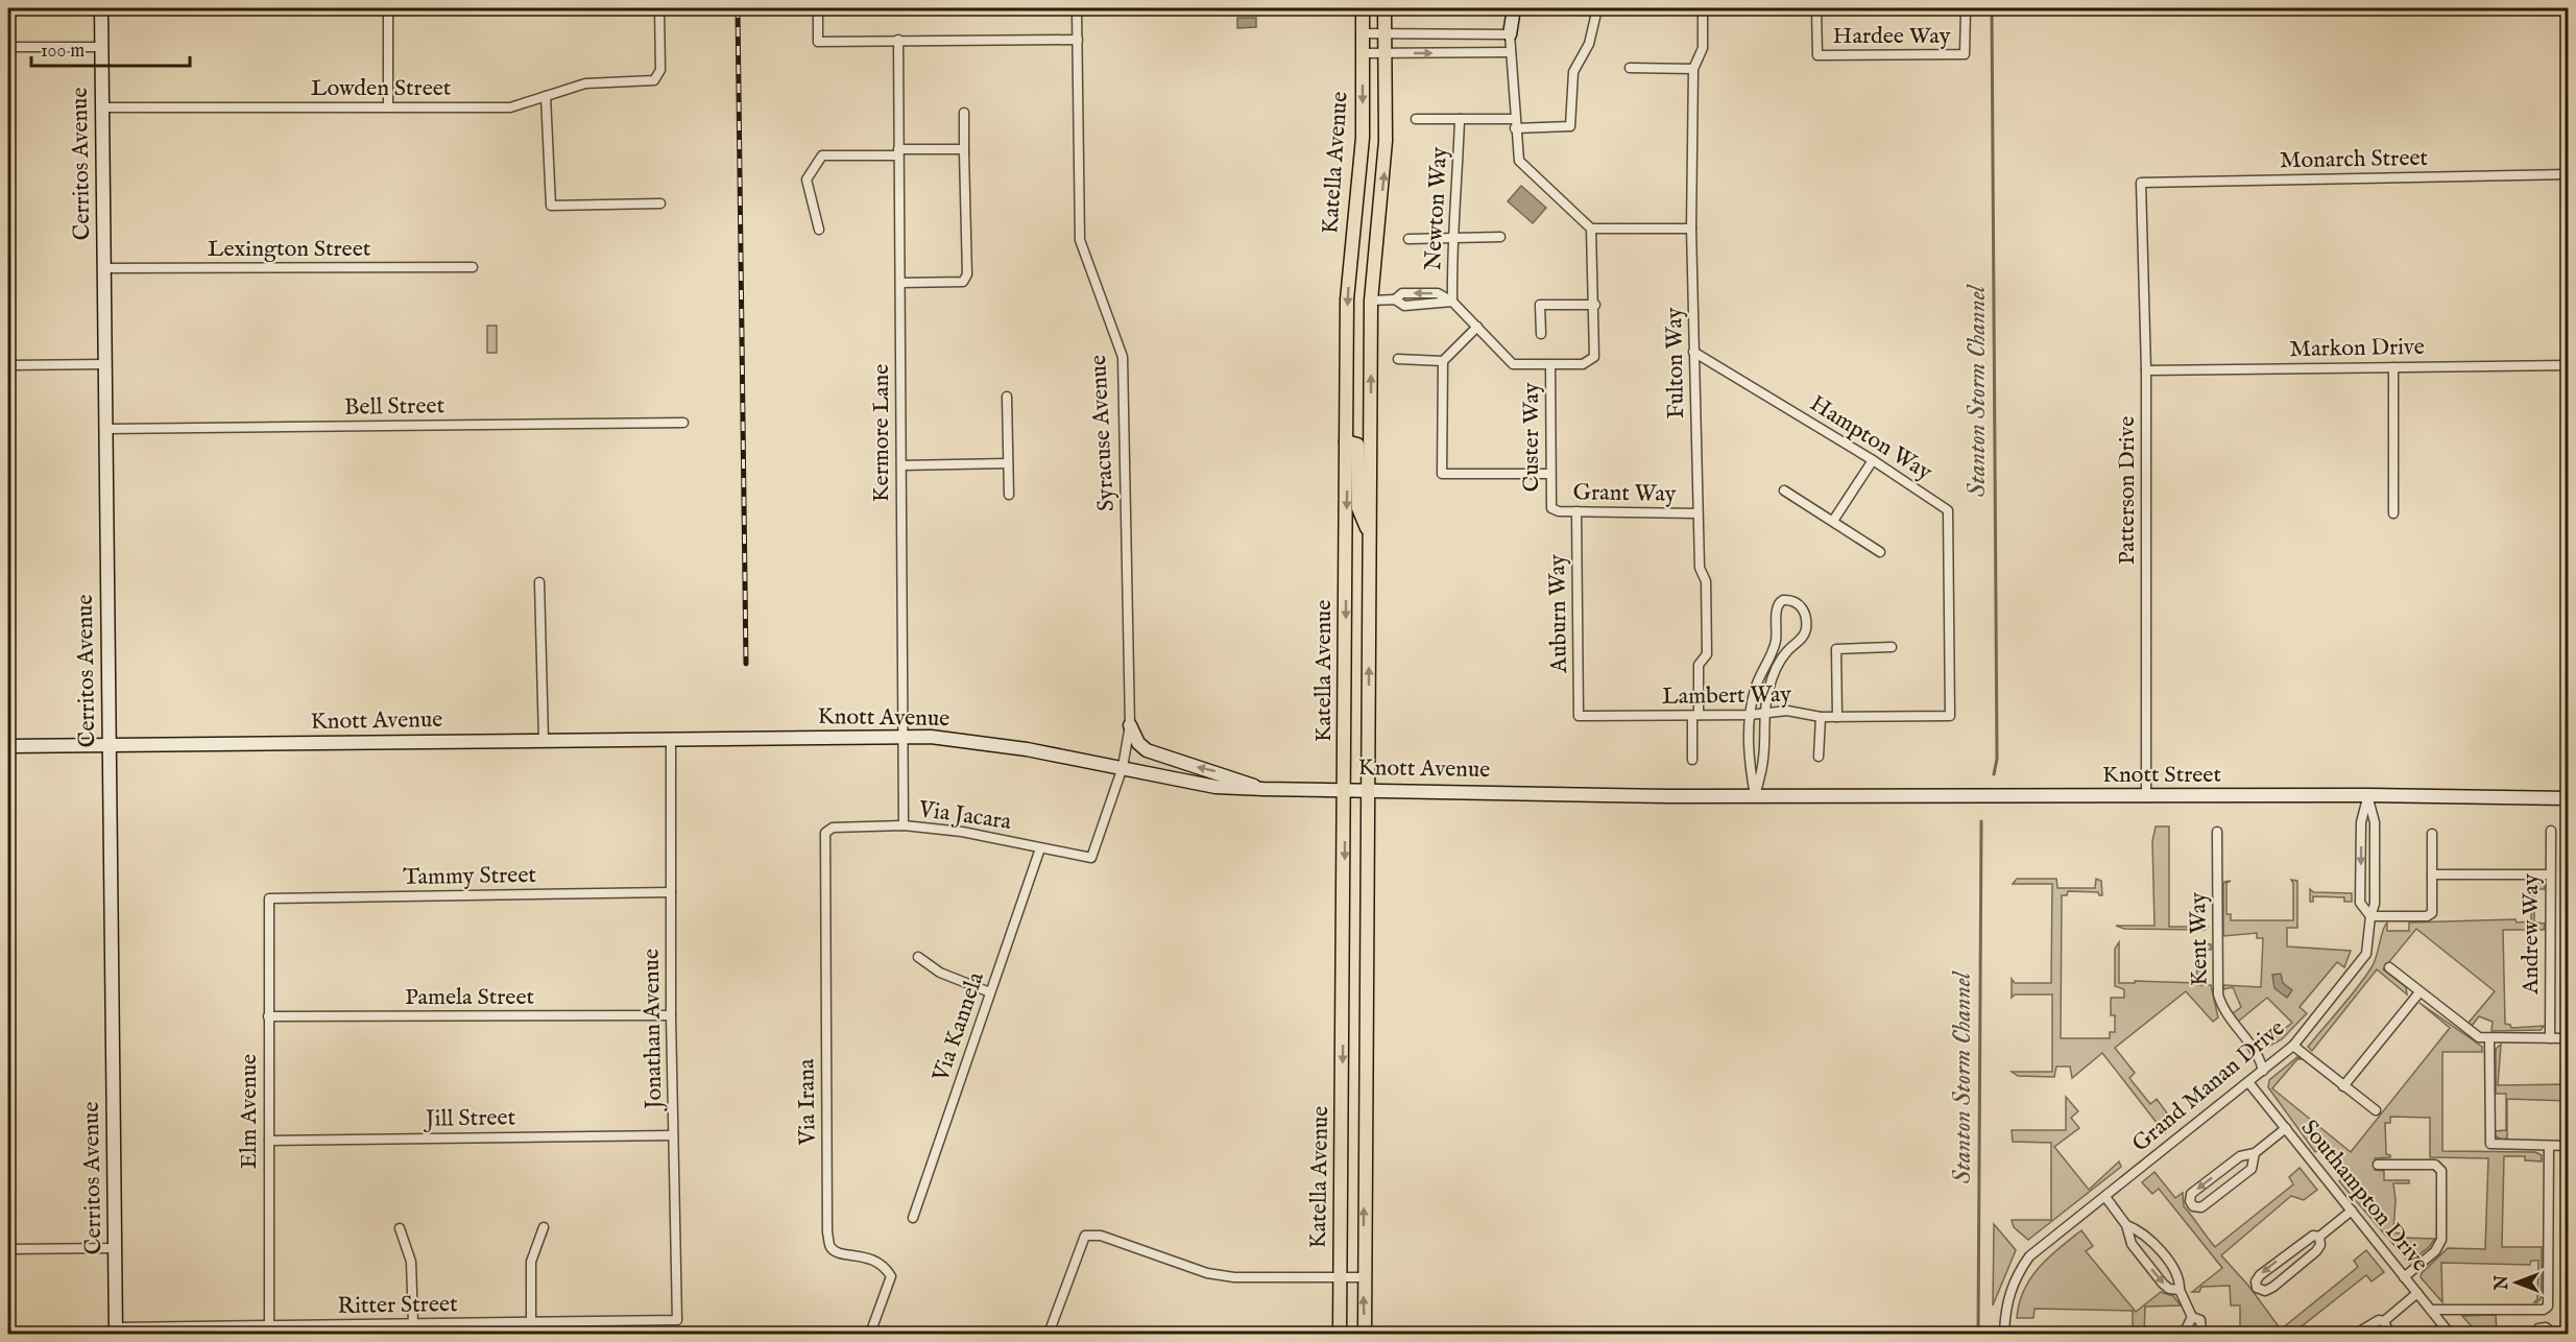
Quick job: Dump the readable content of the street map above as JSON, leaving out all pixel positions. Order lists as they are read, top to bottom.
{
  "streets": {
    "main road": [
      "Katella Avenue",
      "Cerritos Avenue",
      "Knott Avenue",
      "Knott Street"
    ],
    "street": [
      "Hardee Way",
      "Lowden Street",
      "Monarch Street",
      "Newton Way",
      "Lexington Street",
      "Markon Drive",
      "Fulton Way",
      "Bell Street",
      "Kermore Lane",
      "Syracuse Avenue",
      "Custer Way",
      "Hampton Way",
      "Patterson Drive",
      "Grant Way",
      "Auburn Way",
      "Lambert Way",
      "Via Jacara",
      "Tammy Street",
      "Andrew Way",
      "Kent Way",
      "Pamela Street",
      "Via Kannela",
      "Jonathan Avenue",
      "Grand Manan Drive",
      "Via Irana",
      "Elm Avenue",
      "Jill Street",
      "Southampton Drive",
      "Ritter Street"
    ]
  },
  "crossings": [
    ["Lowden Street", "Cerritos Avenue"],
    ["Monarch Street", "Patterson Drive"],
    ["Katella Avenue", "Knott Avenue"],
    ["Cerritos Avenue", "Lexington Street"],
    ["Cerritos Avenue", "Bell Street"],
    ["Cerritos Avenue", "Knott Avenue"],
    ["Cerritos Avenue", "Ritter Street"],
    ["Markon Drive", "Patterson Drive"],
    ["Fulton Way", "Hampton Way"],
    ["Fulton Way", "Grant Way"],
    ["Fulton Way", "Lambert Way"],
    ["Kermore Lane", "Knott Avenue"],
    ["Kermore Lane", "Via Jacara"],
    ["Syracuse Avenue", "Knott Avenue"],
    ["Syracuse Avenue", "Via Jacara"],
    ["Custer Way", "Grant Way"],
    ["Hampton Way", "Lambert Way"],
    ["Patterson Drive", "Knott Street"],
    ["Grant Way", "Auburn Way"],
    ["Auburn Way", "Lambert Way"],
    ["Knott Avenue", "Knott Street"],
    ["Knott Avenue", "Jonathan Avenue"],
    ["Knott Street", "Grand Manan Drive"],
    ["Via Jacara", "Via Kannela"],
    ["Via Jacara", "Via Irana"],
    ["Tammy Street", "Jonathan Avenue"],
    ["Tammy Street", "Elm Avenue"],
    ["Kent Way", "Grand Manan Drive"],
    ["Pamela Street", "Jonathan Avenue"],
    ["Pamela Street", "Elm Avenue"],
    ["Jonathan Avenue", "Jill Street"],
    ["Jonathan Avenue", "Ritter Street"],
    ["Grand Manan Drive", "Southampton Drive"],
    ["Elm Avenue", "Jill Street"],
    ["Elm Avenue", "Ritter Street"]
  ],
  "water": ["Stanton Storm Channel"],
  "scale_bar": "100 m",
  "north": "left"
}
